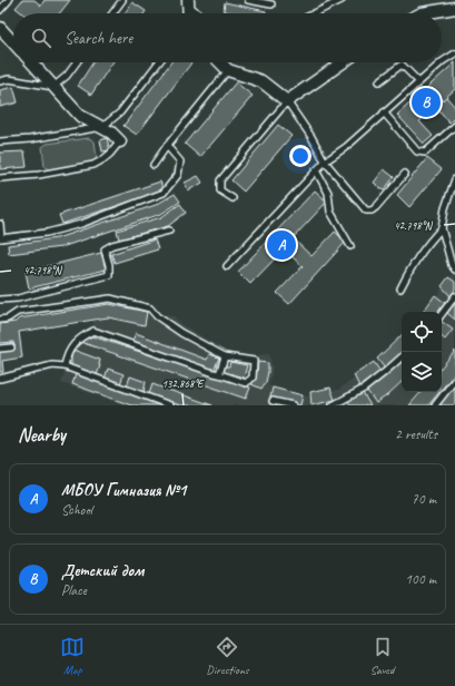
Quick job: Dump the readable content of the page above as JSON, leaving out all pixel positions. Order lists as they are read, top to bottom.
{
  "page": {
    "search": "Search here",
    "pins": ["B", "A"],
    "heading": ["Nearby", "2 results"],
    "list": [
      {
        "mark": "A",
        "name": "МБОУ Гимназия №1",
        "note": "School",
        "value": "70 m"
      },
      {
        "mark": "B",
        "name": "Детский дом",
        "note": "Place",
        "value": "100 m"
      }
    ],
    "nav": ["Map", "Directions", "Saved"]
  },
  "coordinates": ["42.798°N", "132.868°E"]
}
